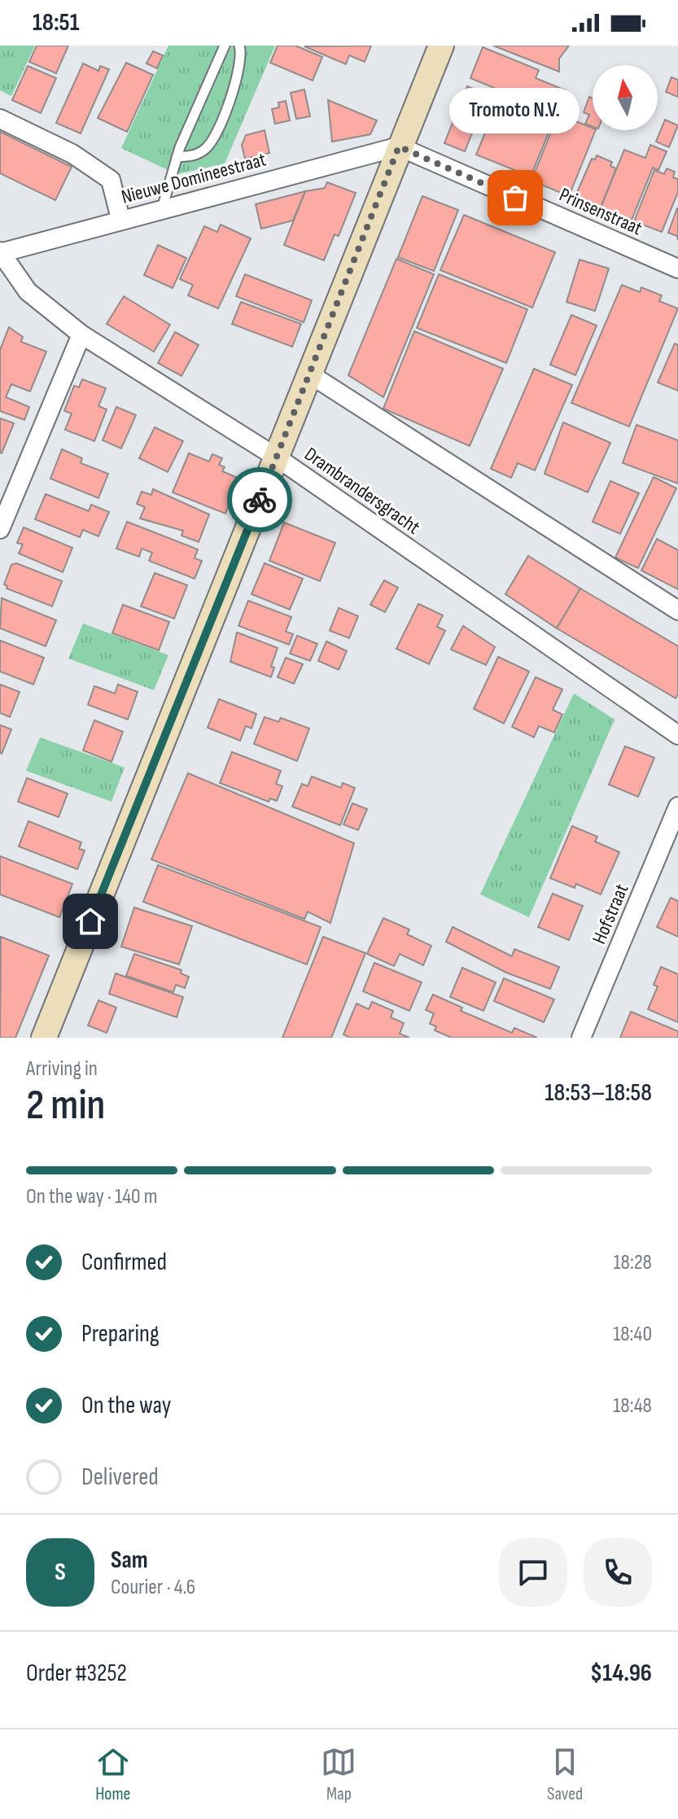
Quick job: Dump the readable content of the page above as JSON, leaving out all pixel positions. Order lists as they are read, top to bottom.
{
  "streets": {
    "street": [
      "Nieuwe Domineestraat",
      "Prinsenstraat",
      "Drambrandersgracht",
      "Hofstraat"
    ]
  },
  "crossings": [
    ["Nieuwe Domineestraat", "Prinsenstraat"],
    ["Nieuwe Domineestraat", "Drambrandersgracht"]
  ],
  "places": ["Tromoto N.V."],
  "north": "top",
  "page": {
    "status": "18:51",
    "bubble": "Tromoto N.V.",
    "heading": ["2 min", "Arriving in", "18:53–18:58"],
    "panel": [
      "Sam",
      "Courier · 4.6",
      "Order #3252",
      "$14.96"
    ],
    "bar": "On the way · 140 m",
    "list": [
      ["Confirmed", "18:28"],
      ["Preparing", "18:40"],
      ["On the way", "18:48"],
      "Delivered"
    ],
    "round": "S",
    "tabs": ["Home", "Map", "Saved"]
  }
}
